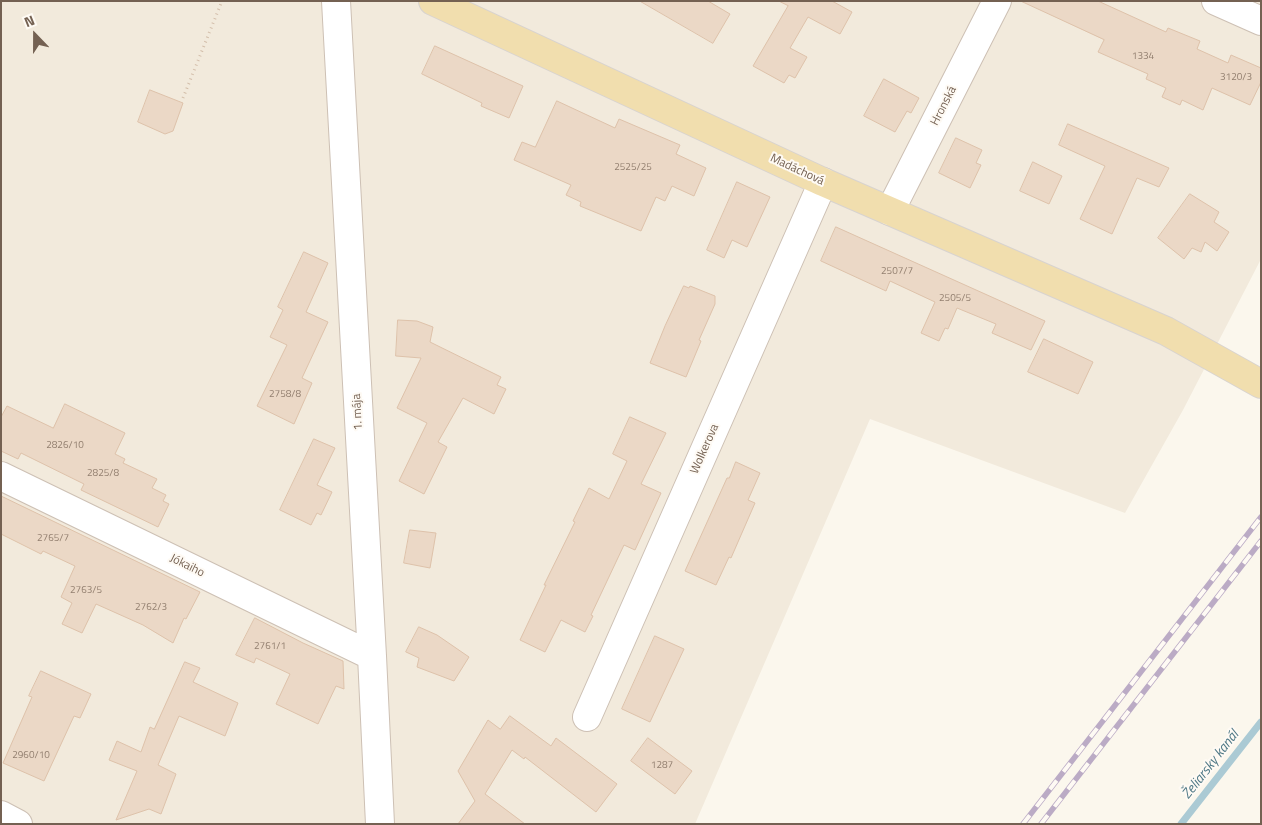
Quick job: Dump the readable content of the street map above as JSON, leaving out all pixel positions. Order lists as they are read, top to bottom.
{
  "streets": {
    "main road": ["Madáchová"],
    "street": [
      "Hronská",
      "1. mája",
      "Wolkerova",
      "Jókaiho"
    ]
  },
  "crossings": [
    ["Hronská", "Madáchová"],
    ["Madáchová", "Wolkerova"],
    ["1. mája", "Jókaiho"]
  ],
  "water": ["Želiarsky kanál"],
  "house_numbers": [
    "1334",
    "3120/3",
    "2525/25",
    "2507/7",
    "2505/5",
    "2758/8",
    "2826/10",
    "2825/8",
    "2765/7",
    "2763/5",
    "2762/3",
    "2761/1",
    "2960/10",
    "1287"
  ],
  "north": "top"
}
